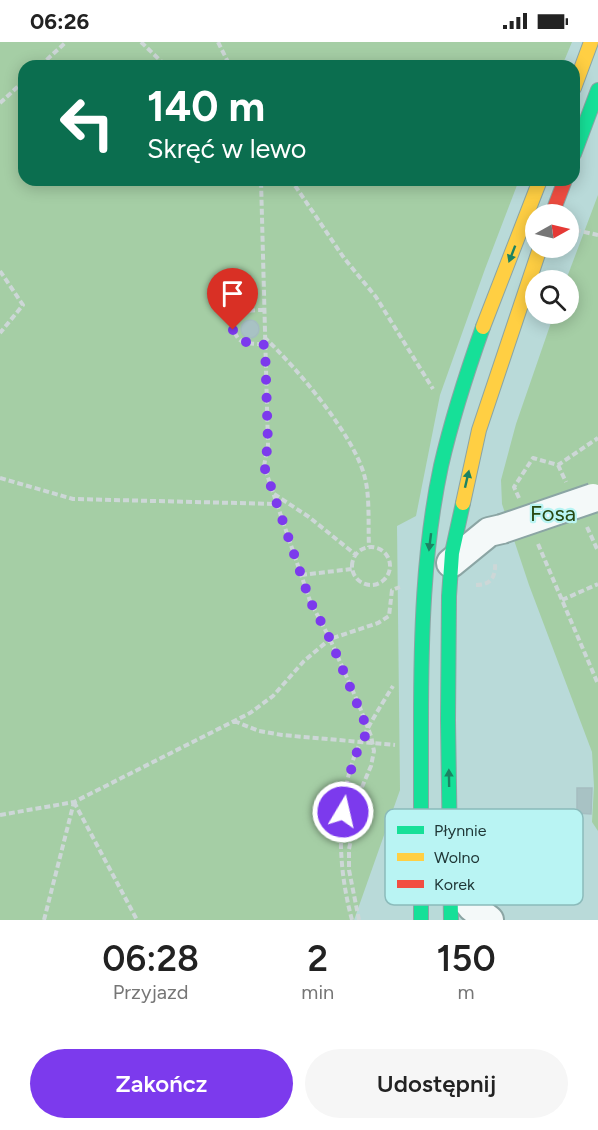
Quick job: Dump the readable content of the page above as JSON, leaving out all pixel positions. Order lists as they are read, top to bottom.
{
  "parks": ["Fosa"],
  "legend": ["Płynnie", "Wolno", "Korek"],
  "north": "right",
  "page": {
    "status": "06:26",
    "turn": ["140 m", "Skręć w lewo"],
    "eta": [
      "06:28",
      "Przyjazd",
      "2",
      "min",
      "150",
      "m"
    ],
    "buttons": ["Zakończ", "Udostępnij"]
  }
}
